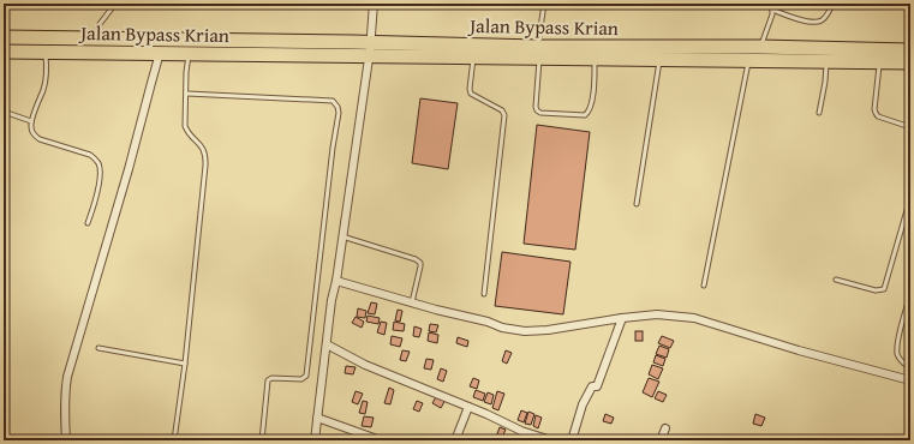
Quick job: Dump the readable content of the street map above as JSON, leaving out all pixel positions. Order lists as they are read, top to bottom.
{
  "streets": {
    "highway": ["Jalan Bypass Krian"]
  }
}
